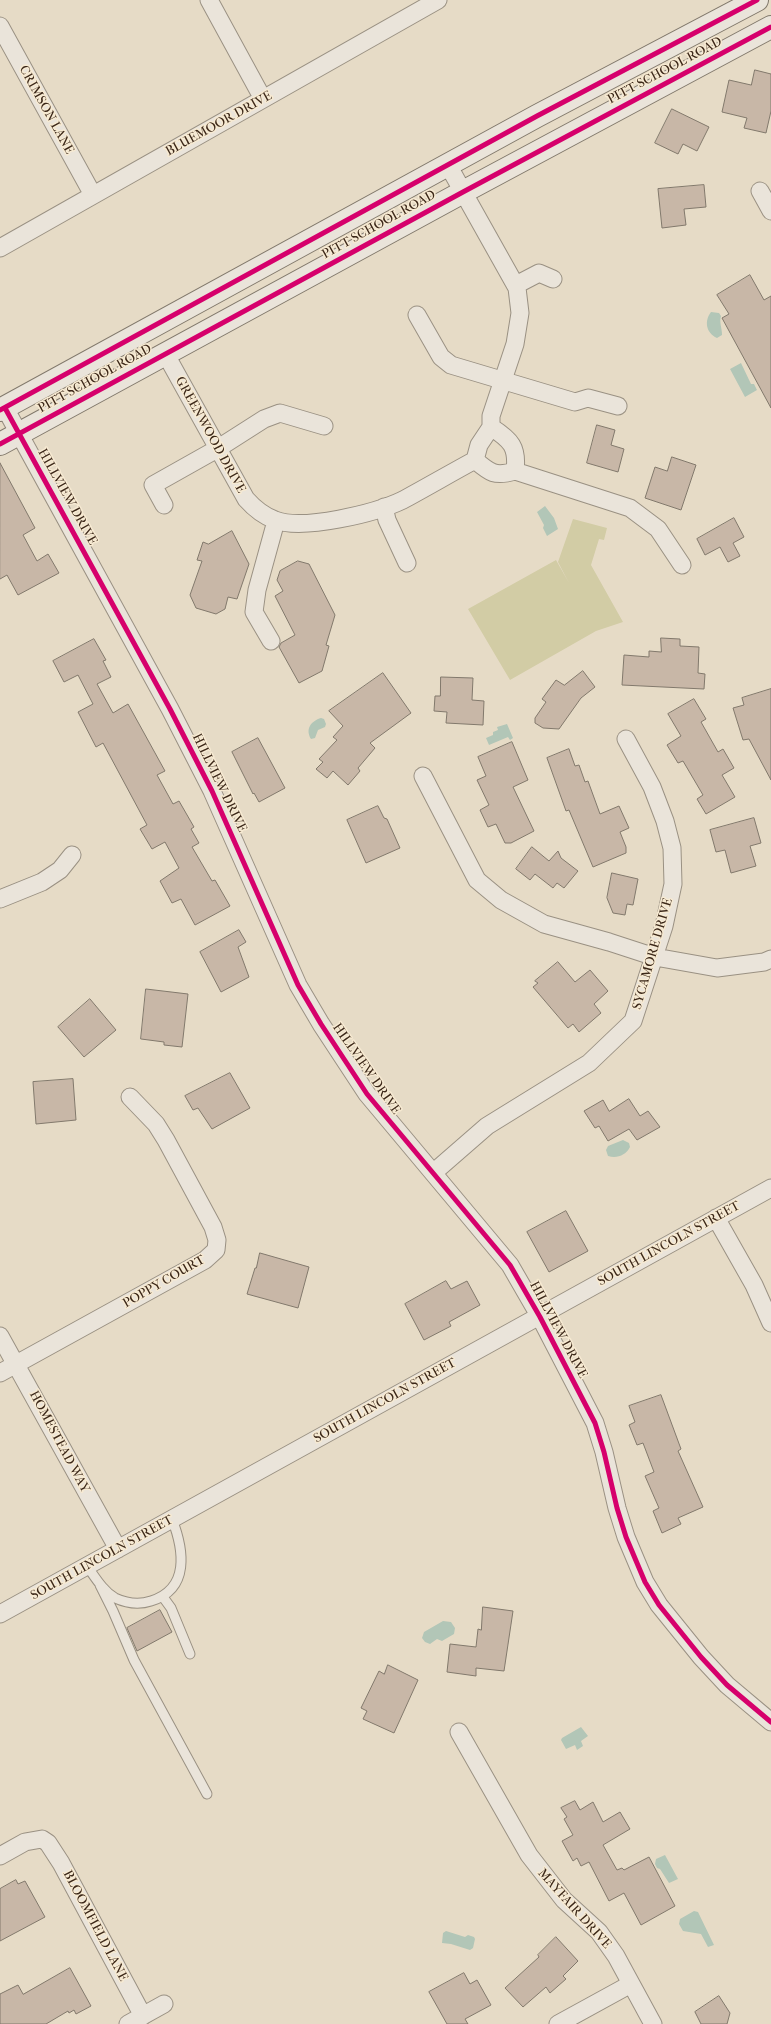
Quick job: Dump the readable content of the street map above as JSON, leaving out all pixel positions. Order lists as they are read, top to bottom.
{
  "streets": {
    "street": [
      "PITT SCHOOL ROAD",
      "CRIMSON LANE",
      "BLUEMOOR DRIVE",
      "GREENWOOD DRIVE",
      "HILLVIEW DRIVE",
      "SYCAMORE DRIVE",
      "SOUTH LINCOLN STREET",
      "POPPY COURT",
      "HOMESTEAD WAY",
      "MAYFAIR DRIVE",
      "BLOOMFIELD LANE"
    ]
  },
  "crossings": [
    ["PITT SCHOOL ROAD", "GREENWOOD DRIVE"],
    ["PITT SCHOOL ROAD", "HILLVIEW DRIVE"],
    ["CRIMSON LANE", "BLUEMOOR DRIVE"],
    ["HILLVIEW DRIVE", "SYCAMORE DRIVE"],
    ["HILLVIEW DRIVE", "SOUTH LINCOLN STREET"],
    ["SOUTH LINCOLN STREET", "HOMESTEAD WAY"],
    ["POPPY COURT", "HOMESTEAD WAY"]
  ]
}
